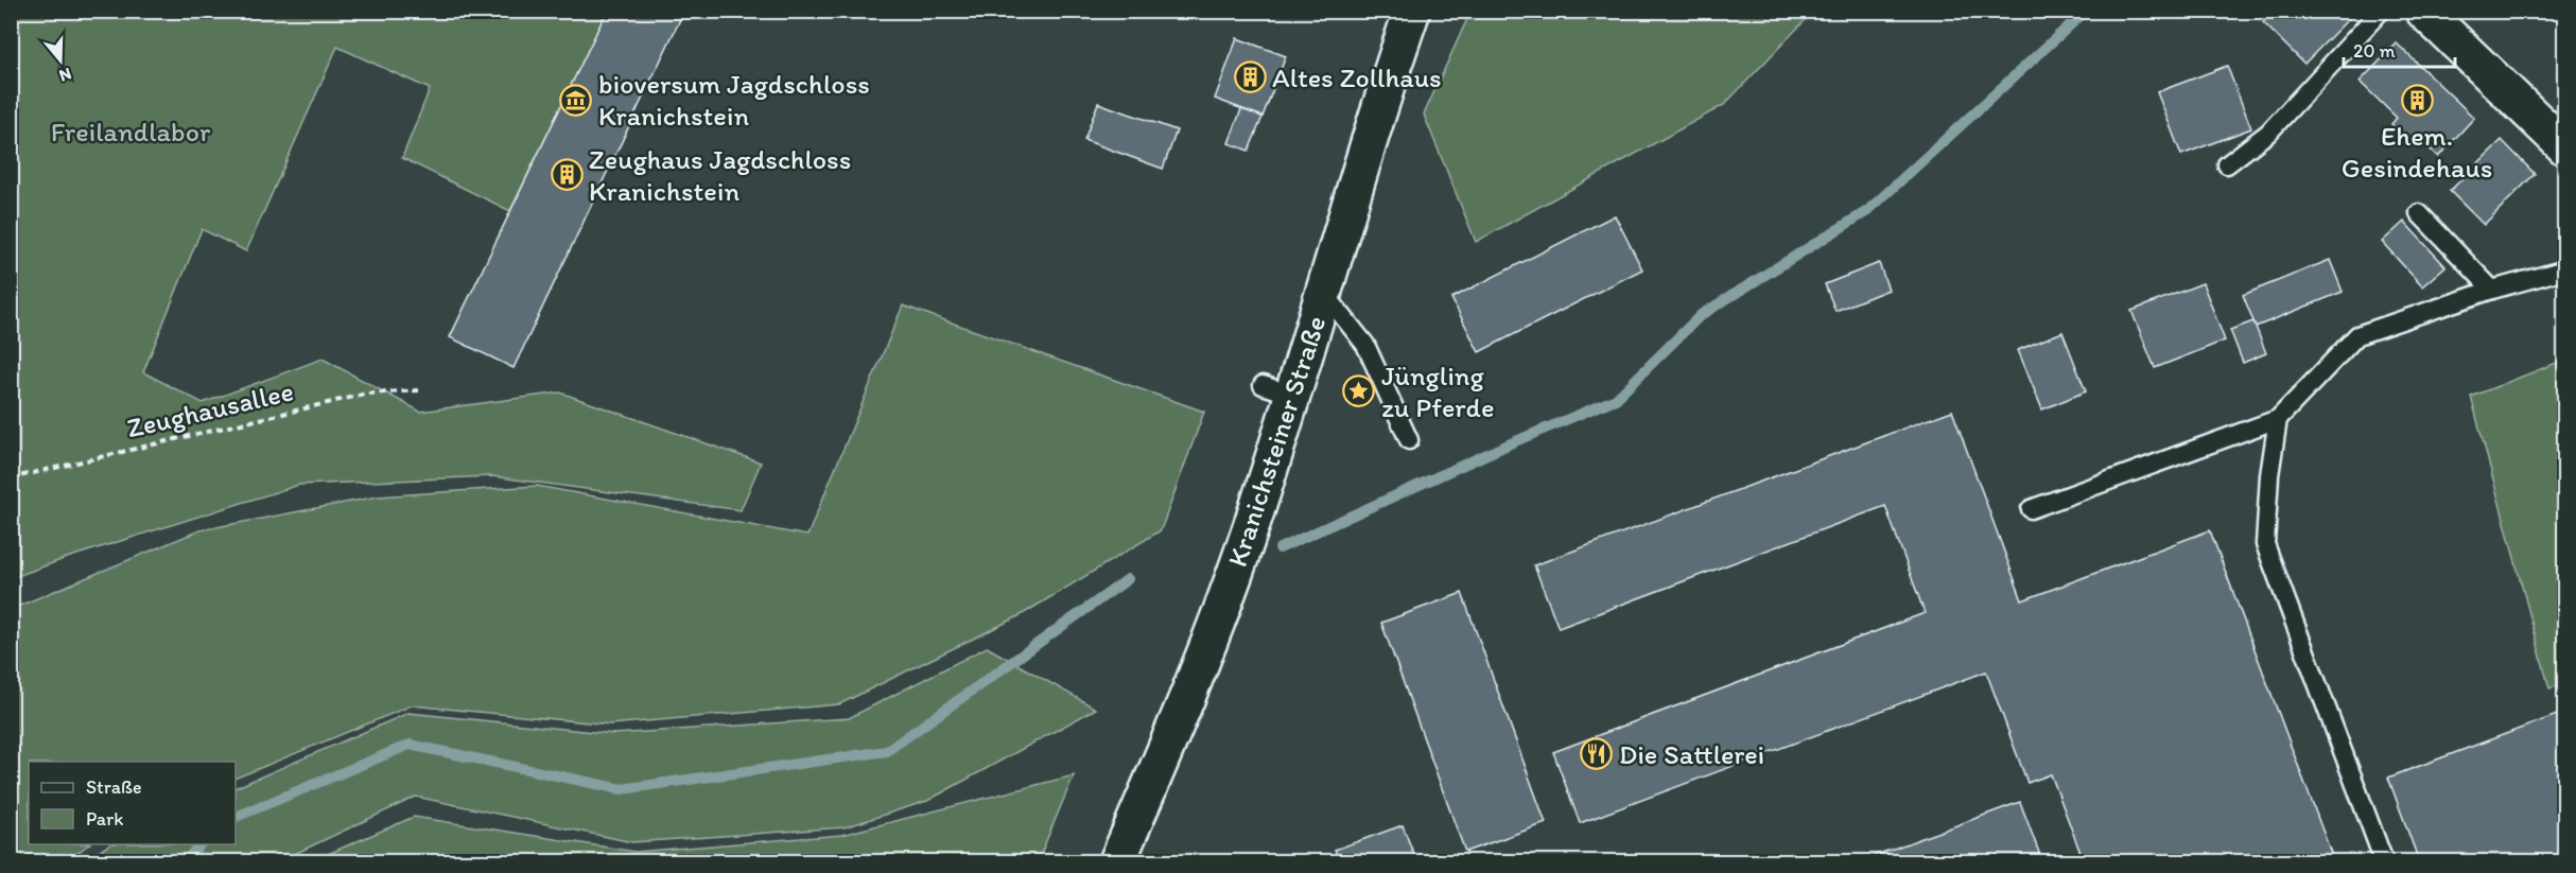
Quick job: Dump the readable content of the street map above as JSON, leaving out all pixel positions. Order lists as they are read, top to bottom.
{
  "streets": {
    "main road": ["Kranichsteiner Straße"],
    "path": ["Zeughausallee"]
  },
  "parks": ["Freilandlabor"],
  "places": {
    "building": ["Altes Zollhaus", "Ehem. Gesindehaus", "Zeughaus Jagdschloss Kranichstein"],
    "museum": ["bioversum Jagdschloss Kranichstein"],
    "place": ["Jüngling zu Pferde"],
    "restaurant": ["Die Sattlerei"]
  },
  "legend": ["Straße", "Park"],
  "scale_bar": "20 m",
  "north": "bottom"
}
